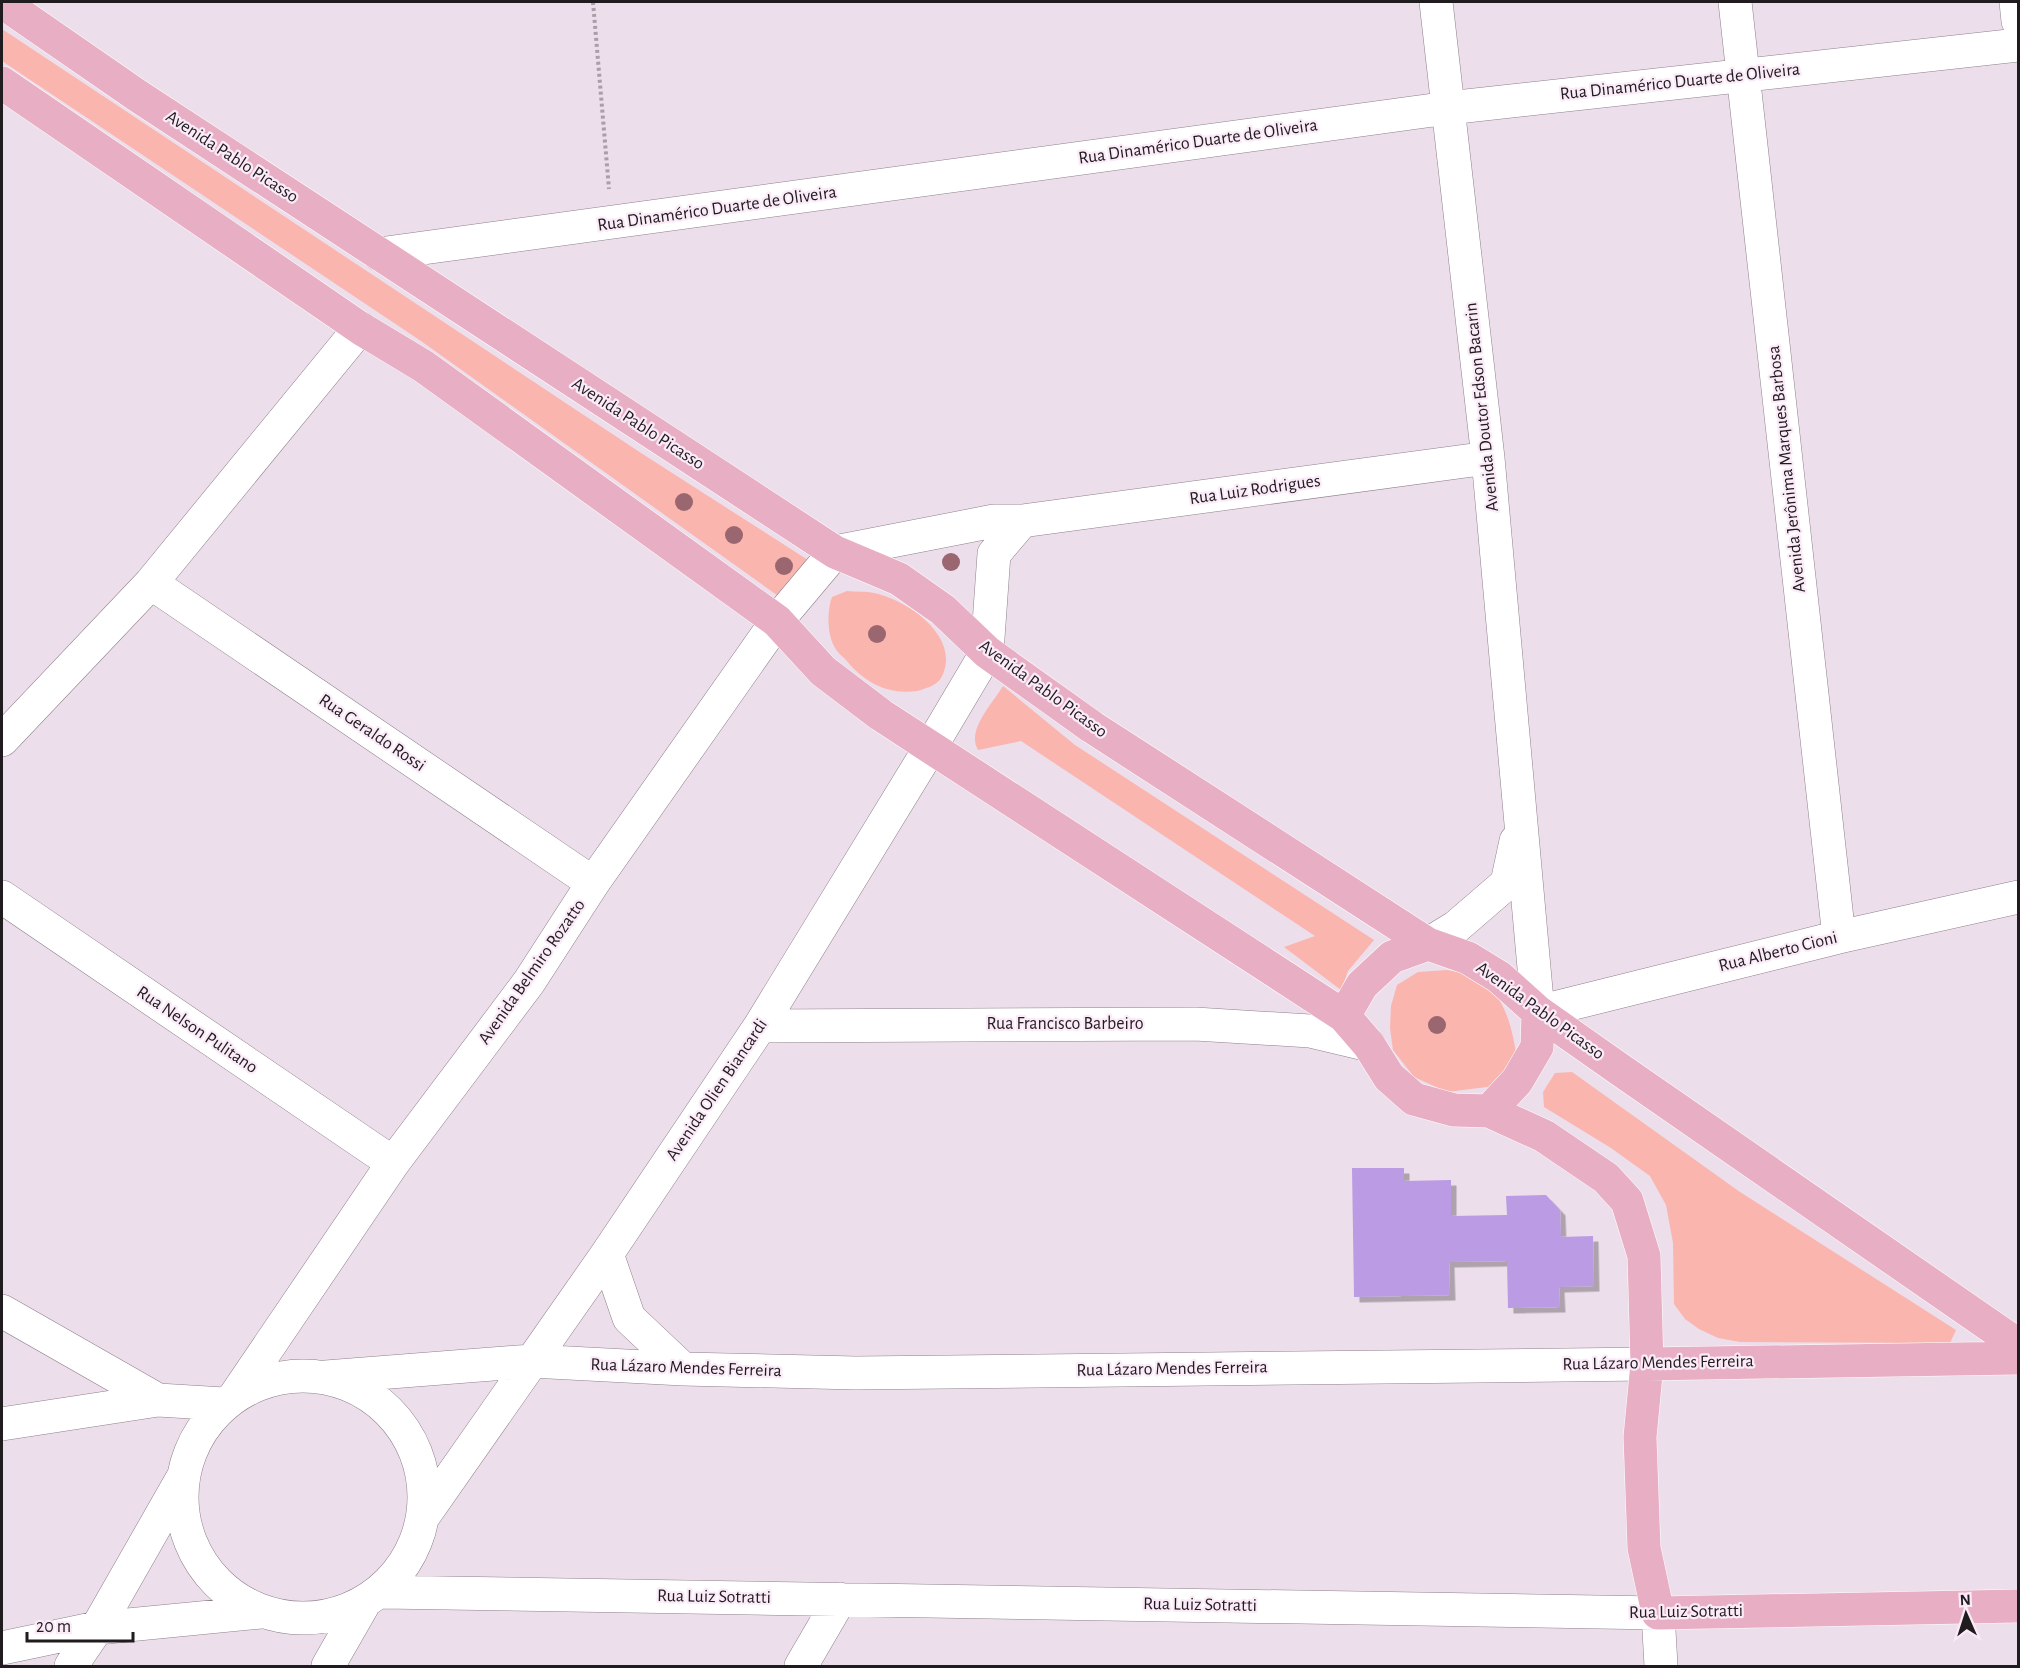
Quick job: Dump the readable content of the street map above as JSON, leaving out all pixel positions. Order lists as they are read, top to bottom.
{
  "streets": {
    "main road": ["Avenida Pablo Picasso", "Rua Lázaro Mendes Ferreira", "Rua Luiz Sotratti"],
    "street": [
      "Rua Dinamérico Duarte de Oliveira",
      "Avenida Doutor Edson Bacarin",
      "Avenida Jerônima Marques Barbosa",
      "Rua Luiz Rodrigues",
      "Rua Geraldo Rossi",
      "Rua Alberto Cioni",
      "Avenida Belmiro Rozatto",
      "Rua Francisco Barbeiro",
      "Rua Nelson Pulitano",
      "Avenida Olien Biancardi"
    ]
  },
  "crossings": [
    ["Rua Dinamérico Duarte de Oliveira", "Avenida Pablo Picasso"],
    ["Rua Dinamérico Duarte de Oliveira", "Avenida Doutor Edson Bacarin"],
    ["Rua Dinamérico Duarte de Oliveira", "Avenida Jerônima Marques Barbosa"],
    ["Avenida Pablo Picasso", "Avenida Doutor Edson Bacarin"],
    ["Avenida Pablo Picasso", "Rua Luiz Rodrigues"],
    ["Avenida Pablo Picasso", "Rua Alberto Cioni"],
    ["Avenida Pablo Picasso", "Avenida Belmiro Rozatto"],
    ["Avenida Pablo Picasso", "Rua Francisco Barbeiro"],
    ["Avenida Pablo Picasso", "Avenida Olien Biancardi"],
    ["Avenida Doutor Edson Bacarin", "Rua Luiz Rodrigues"],
    ["Avenida Doutor Edson Bacarin", "Rua Alberto Cioni"],
    ["Avenida Doutor Edson Bacarin", "Rua Francisco Barbeiro"],
    ["Avenida Jerônima Marques Barbosa", "Rua Alberto Cioni"],
    ["Rua Luiz Rodrigues", "Avenida Belmiro Rozatto"],
    ["Rua Geraldo Rossi", "Avenida Belmiro Rozatto"],
    ["Rua Alberto Cioni", "Rua Francisco Barbeiro"],
    ["Avenida Belmiro Rozatto", "Rua Nelson Pulitano"],
    ["Avenida Belmiro Rozatto", "Rua Lázaro Mendes Ferreira"],
    ["Rua Francisco Barbeiro", "Avenida Olien Biancardi"],
    ["Avenida Olien Biancardi", "Rua Lázaro Mendes Ferreira"]
  ],
  "scale_bar": "20 m",
  "north": "top"
}
